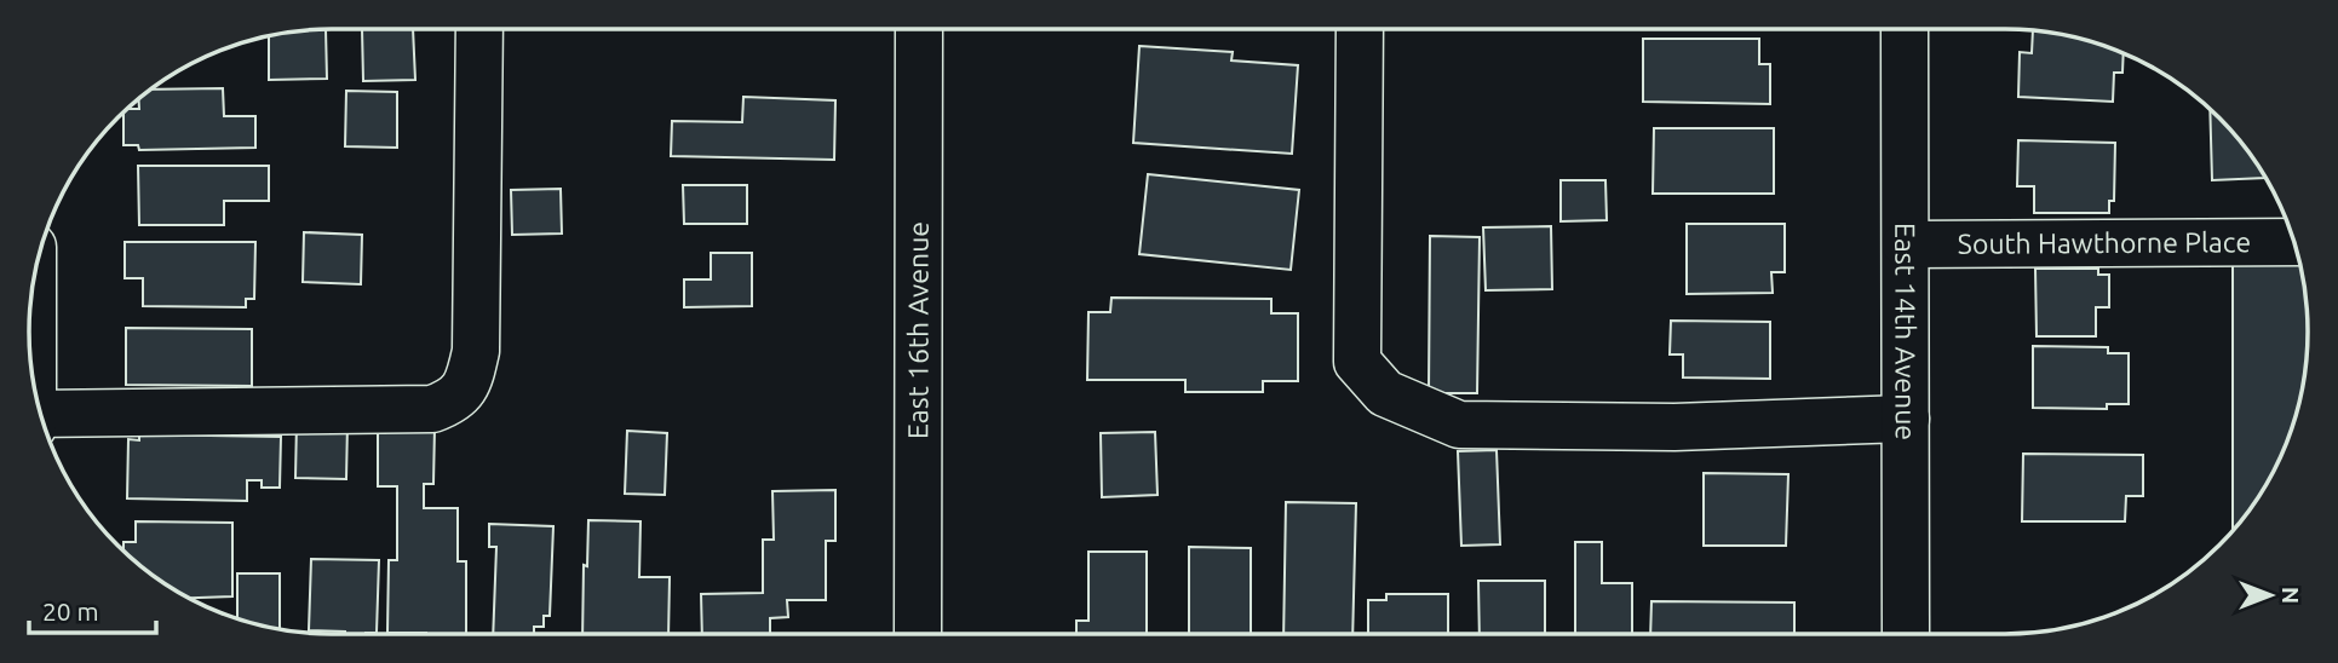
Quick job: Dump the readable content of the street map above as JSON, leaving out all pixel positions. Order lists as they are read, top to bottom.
{
  "streets": {
    "street": ["South Hawthorne Place", "East 16th Avenue", "East 14th Avenue"]
  },
  "crossings": [
    ["South Hawthorne Place", "East 14th Avenue"]
  ],
  "scale_bar": "20 m",
  "north": "right"
}
